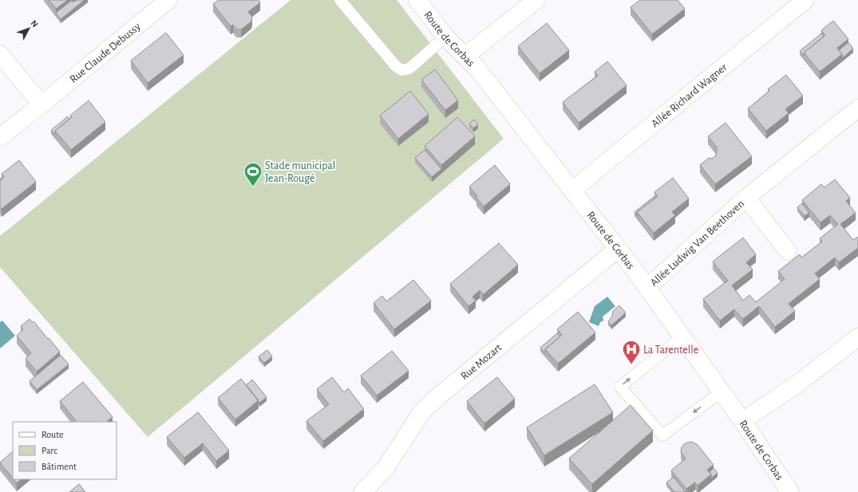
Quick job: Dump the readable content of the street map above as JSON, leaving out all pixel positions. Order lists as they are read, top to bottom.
{
  "streets": {
    "street": [
      "Route de Corbas",
      "Rue Claude Debussy",
      "Allée Richard Wagner",
      "Allée Ludwig Van Beethoven",
      "Rue Mozart"
    ]
  },
  "crossings": [
    ["Route de Corbas", "Allée Richard Wagner"],
    ["Route de Corbas", "Allée Ludwig Van Beethoven"],
    ["Route de Corbas", "Rue Mozart"]
  ],
  "places": {
    "sports": ["Stade municipal Jean-Rougé"],
    "hospital": ["La Tarentelle"]
  },
  "legend": ["Route", "Parc", "Bâtiment"],
  "north": "top right"
}
